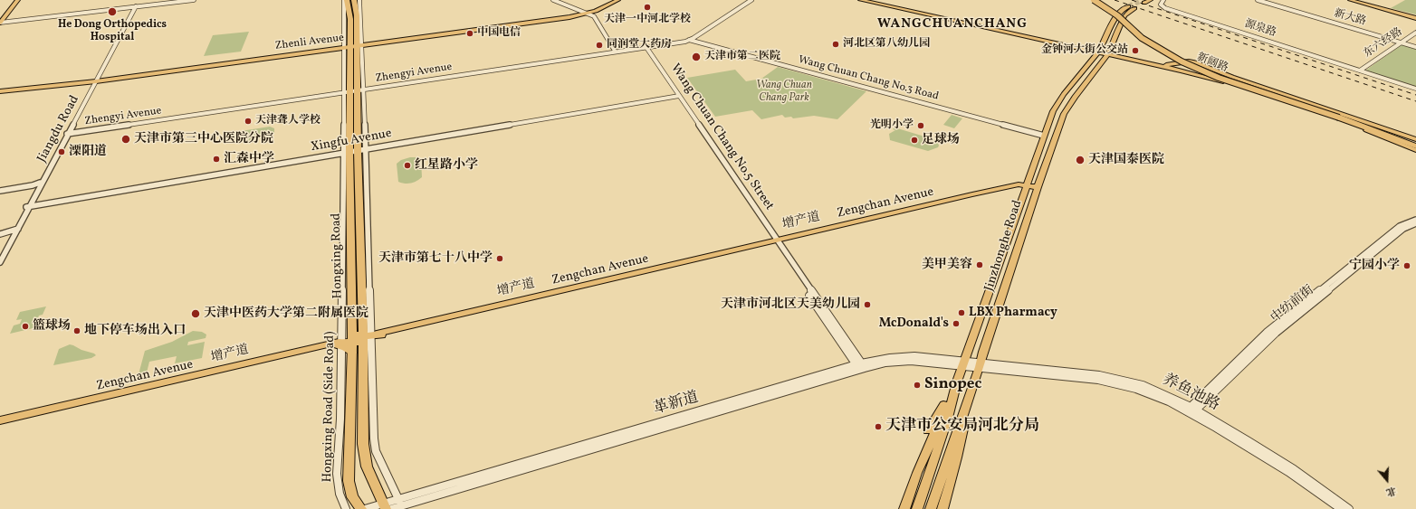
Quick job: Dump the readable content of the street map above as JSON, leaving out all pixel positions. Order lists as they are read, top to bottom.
{
  "streets": {
    "highway": ["新阔路", "Hongxing Road"],
    "main road": ["Zhenli Avenue", "Zengchan Avenue", "Jinzhonghe Road"],
    "street": [
      "新大路",
      "源泉路",
      "东六经路",
      "Zhengyi Avenue",
      "Wang Chuan Chang No.3 Road",
      "Jiangdu Road",
      "Wang Chuan Chang No.5 Street",
      "Xingfu Avenue",
      "中纺前街",
      "养鱼池路",
      "革新道",
      "Hongxing Road (Side Road)"
    ]
  },
  "crossings": [
    ["新大路", "东六经路"],
    ["源泉路", "东六经路"],
    ["Zhenli Avenue", "Jiangdu Road"],
    ["Zhenli Avenue", "Hongxing Road"],
    ["Zhenli Avenue", "Hongxing Road (Side Road)"],
    ["Zhengyi Avenue", "Wang Chuan Chang No.3 Road"],
    ["Zhengyi Avenue", "Jiangdu Road"],
    ["Zhengyi Avenue", "Wang Chuan Chang No.5 Street"],
    ["Zhengyi Avenue", "Hongxing Road"],
    ["Zhengyi Avenue", "Hongxing Road (Side Road)"],
    ["Wang Chuan Chang No.3 Road", "Jinzhonghe Road"],
    ["Jiangdu Road", "Xingfu Avenue"],
    ["Wang Chuan Chang No.5 Street", "Xingfu Avenue"],
    ["Wang Chuan Chang No.5 Street", "Zengchan Avenue"],
    ["Wang Chuan Chang No.5 Street", "革新道"],
    ["Xingfu Avenue", "Hongxing Road"],
    ["Xingfu Avenue", "Hongxing Road (Side Road)"],
    ["Zengchan Avenue", "Jinzhonghe Road"],
    ["Zengchan Avenue", "Hongxing Road"],
    ["Zengchan Avenue", "Hongxing Road (Side Road)"],
    ["Jinzhonghe Road", "养鱼池路"],
    ["Jinzhonghe Road", "革新道"],
    ["Hongxing Road", "革新道"],
    ["Hongxing Road", "Hongxing Road (Side Road)"],
    ["中纺前街", "养鱼池路"],
    ["养鱼池路", "革新道"],
    ["革新道", "Hongxing Road (Side Road)"]
  ],
  "districts": ["WANGCHUANCHANG"],
  "parks": ["Wang Chuan Chang Park"],
  "places": [
    "天津一中河北学校",
    "He Dong Orthopedics Hospital",
    "中国电信",
    "河北区第八幼儿园",
    "同润堂大药房",
    "金钟河大街公交站",
    "天津市第二医院",
    "天津聋人学校",
    "光明小学",
    "天津市第三中心医院分院",
    "足球场",
    "溧阳道",
    "汇森中学",
    "天津国泰医院",
    "红星路小学",
    "天津市第七十八中学",
    "美甲美容",
    "宁园小学",
    "天津市河北区天美幼儿园",
    "LBX Pharmacy",
    "天津中医药大学第二附属医院",
    "McDonald's",
    "篮球场",
    "地下停车场出入口",
    "Sinopec",
    "天津市公安局河北分局"
  ],
  "north": "bottom"
}
